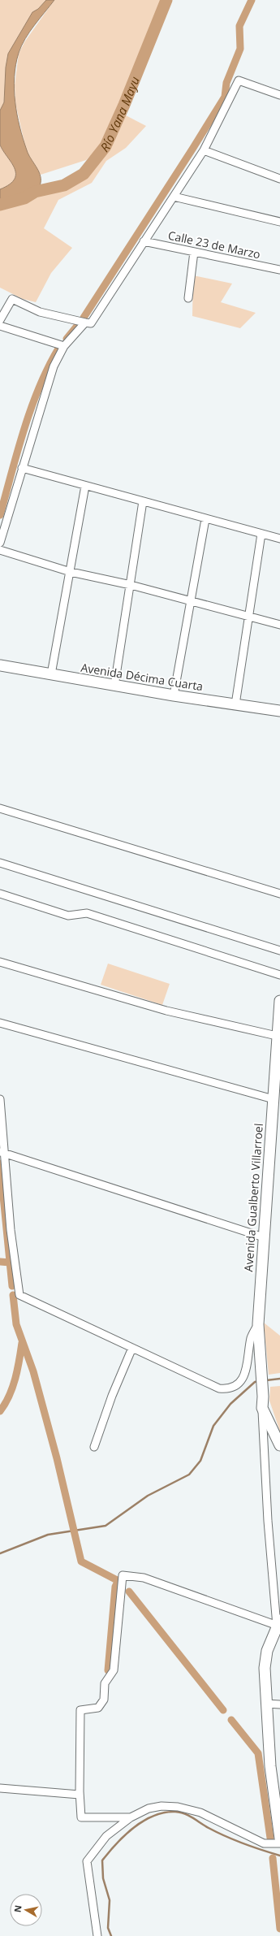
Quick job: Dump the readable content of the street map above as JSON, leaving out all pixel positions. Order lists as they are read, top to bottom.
{
  "streets": {
    "main road": ["Avenida Décima Cuarta", "Avenida Gualberto Villarroel"],
    "street": ["Calle 23 de Marzo"]
  },
  "water": ["Río Yana Mayu"],
  "north": "left"
}
